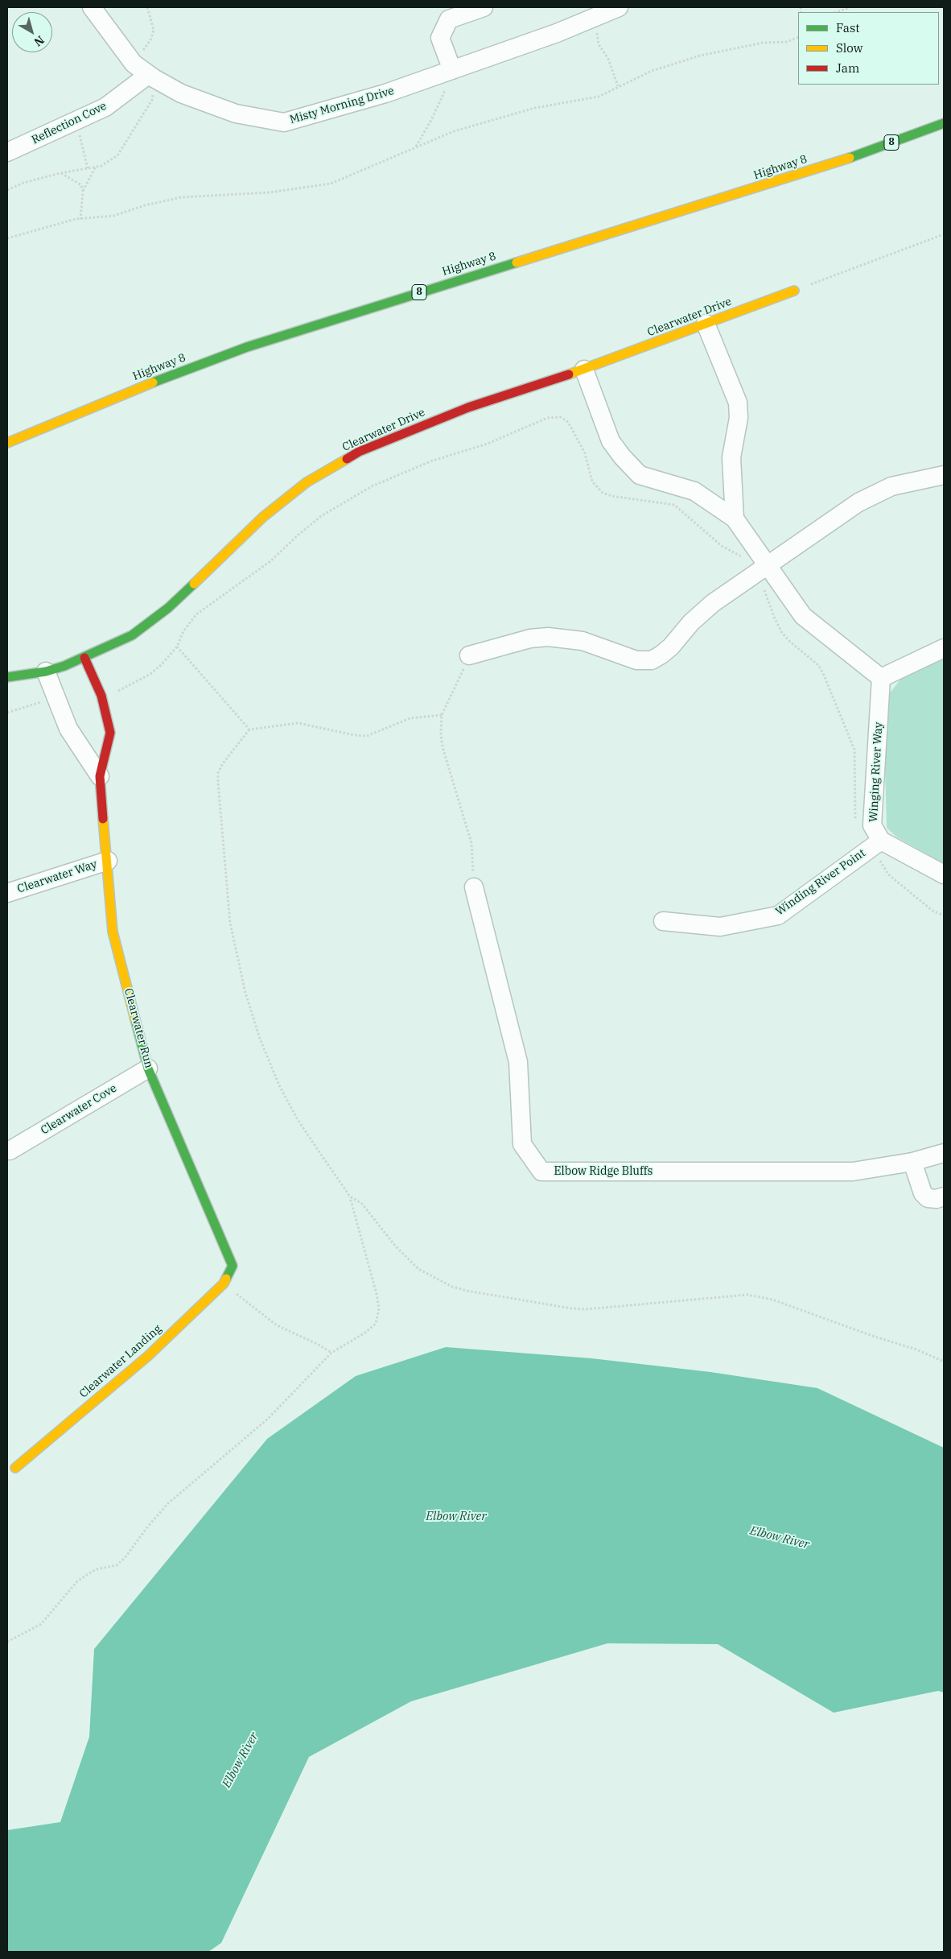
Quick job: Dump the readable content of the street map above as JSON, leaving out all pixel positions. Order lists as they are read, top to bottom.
{
  "streets": {
    "street": [
      "Misty Morning Drive",
      "Reflection Cove",
      "8",
      "Highway 8",
      "Clearwater Drive",
      "Winging River Way",
      "Clearwater Way",
      "Winding River Point",
      "Clearwater Run",
      "Clearwater Cove",
      "Elbow Ridge Bluffs",
      "Clearwater Landing"
    ]
  },
  "crossings": [
    ["Misty Morning Drive", "Reflection Cove"],
    ["Clearwater Drive", "Clearwater Run"],
    ["Winging River Way", "Winding River Point"],
    ["Clearwater Way", "Clearwater Run"],
    ["Clearwater Run", "Clearwater Cove"],
    ["Clearwater Run", "Clearwater Landing"]
  ],
  "water": ["Elbow River"],
  "legend": ["Fast", "Slow", "Jam"],
  "north": "bottom right"
}
